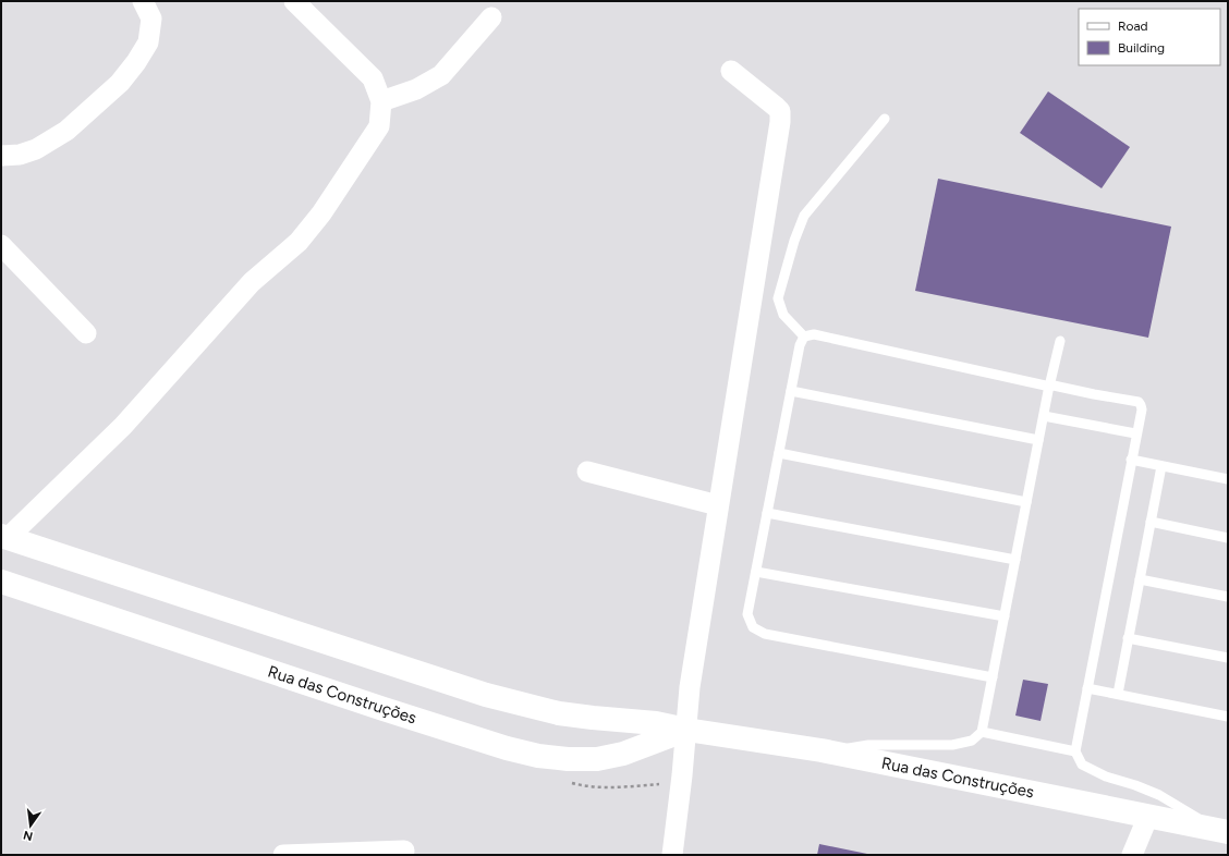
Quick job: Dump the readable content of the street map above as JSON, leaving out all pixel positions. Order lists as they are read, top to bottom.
{
  "streets": {
    "street": ["Rua das Construções"]
  },
  "legend": ["Road", "Building"],
  "north": "bottom"
}
